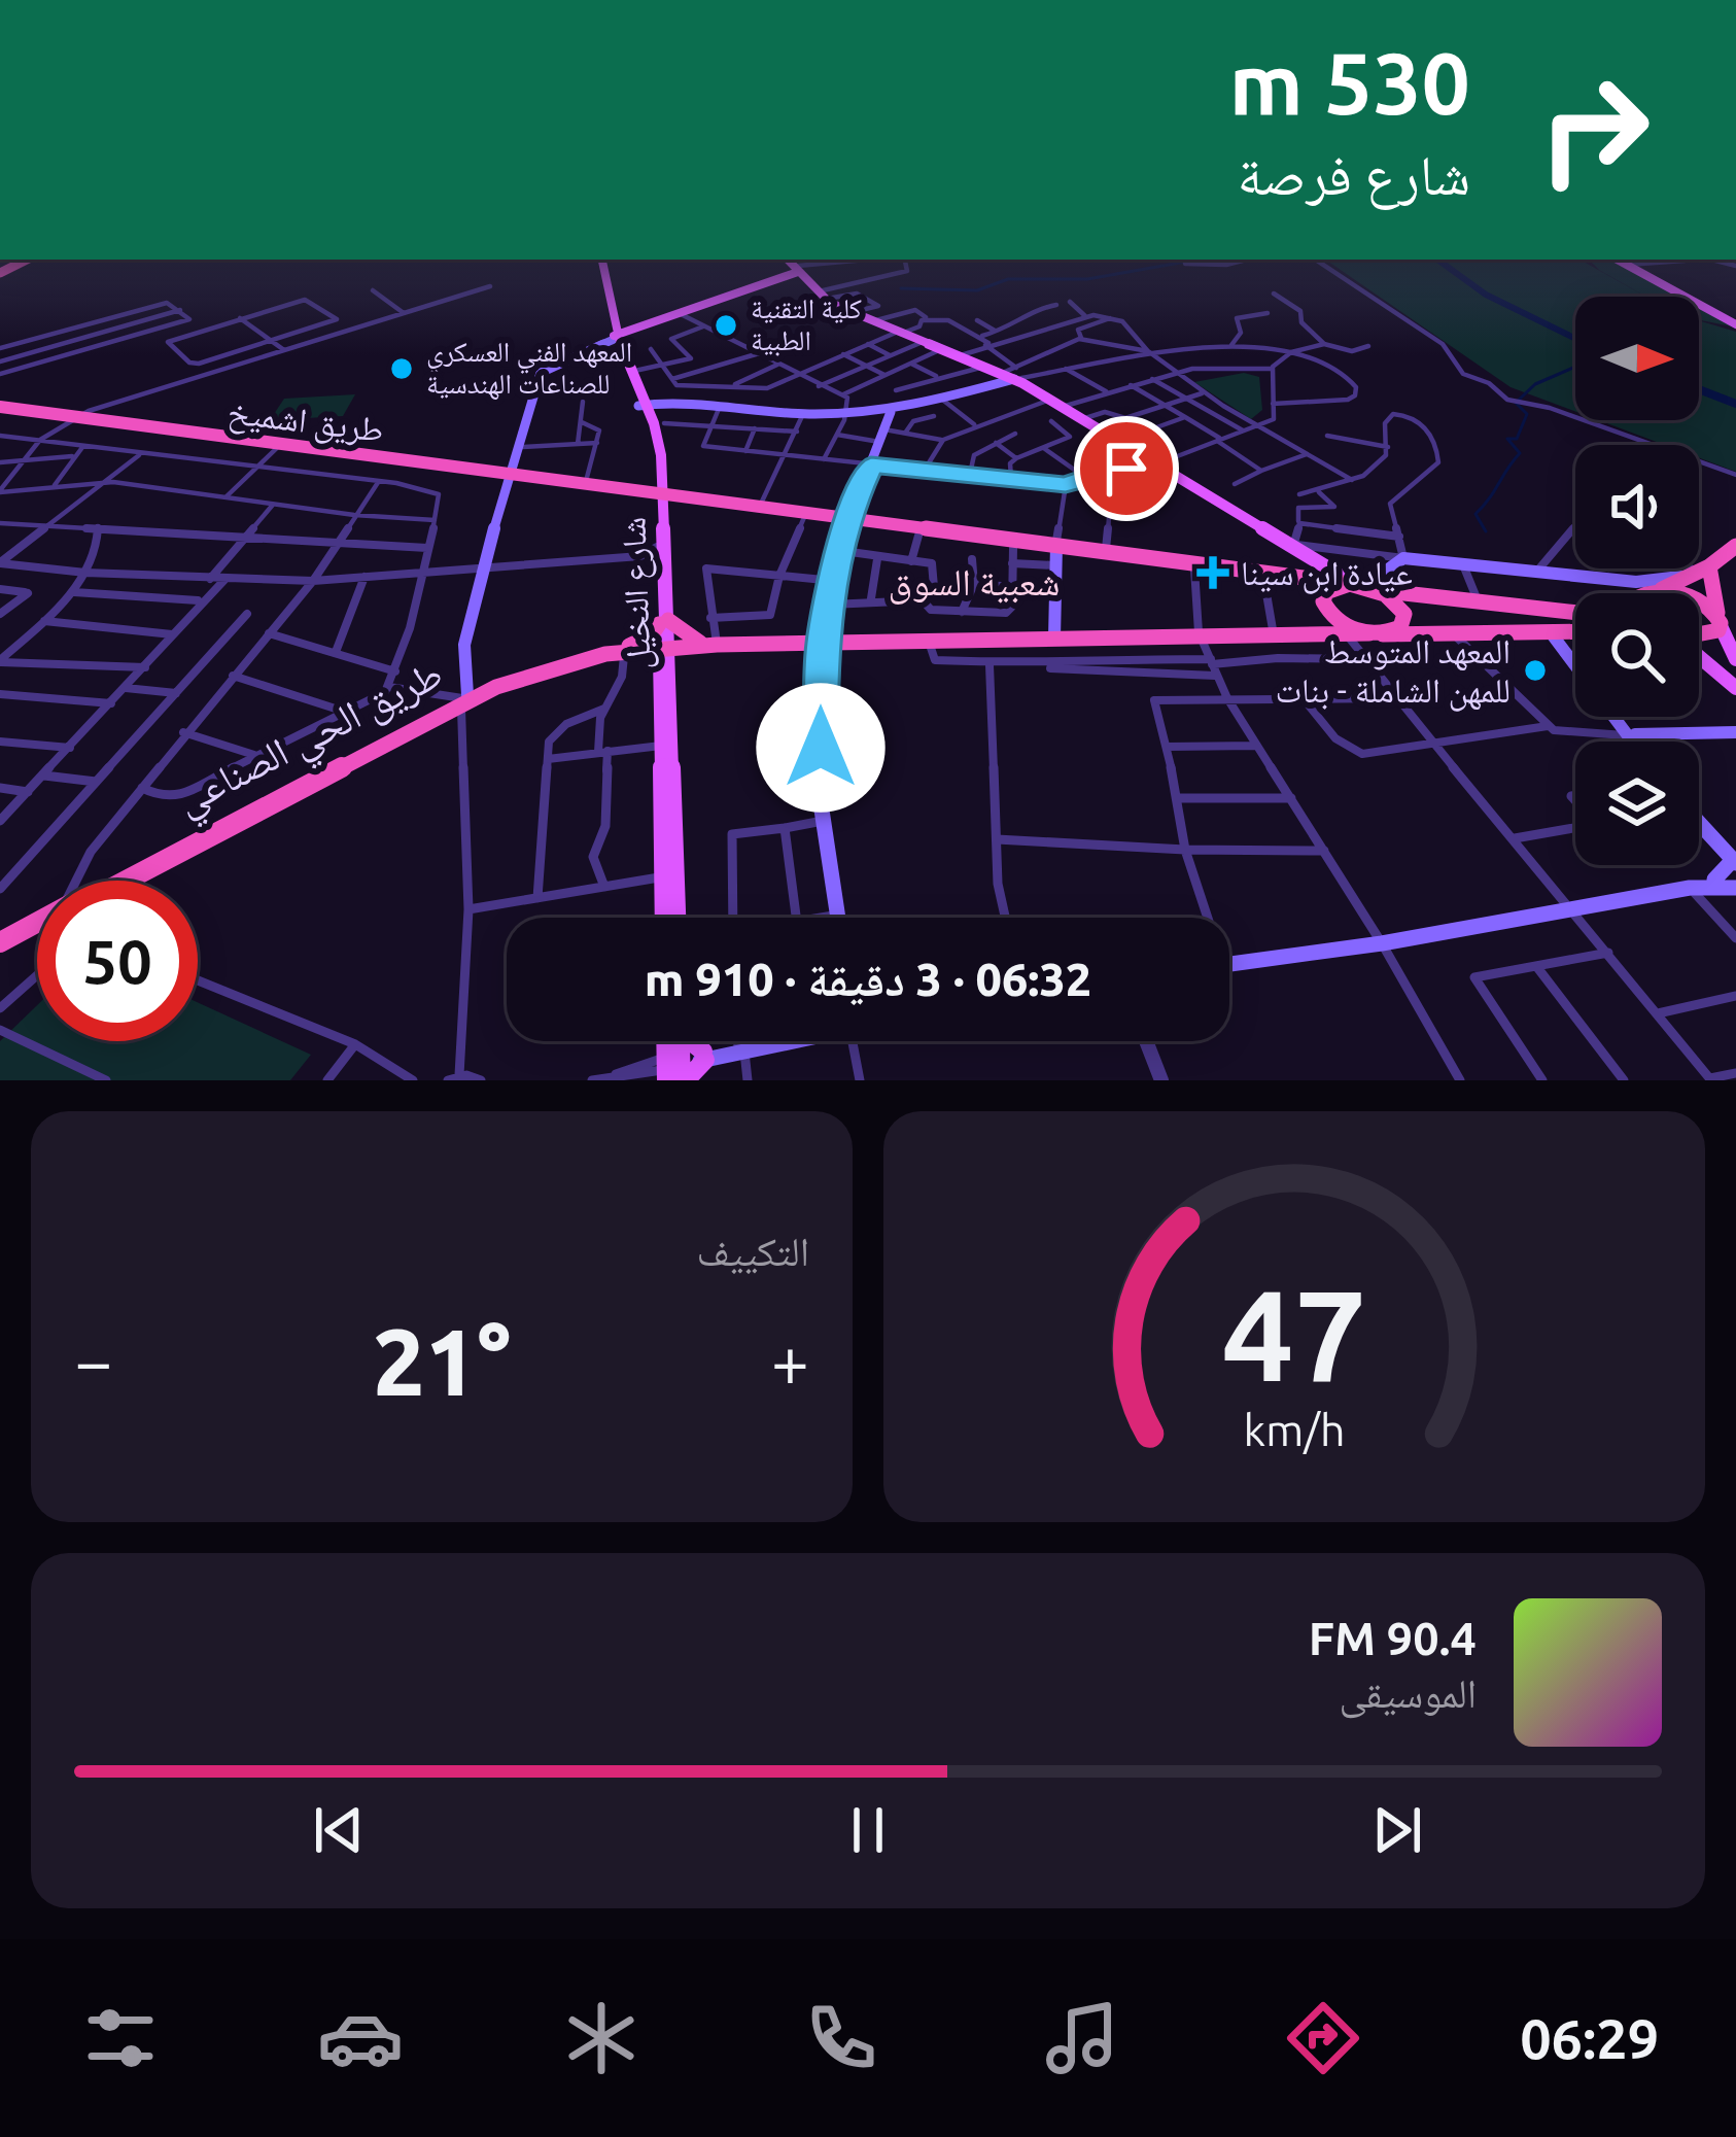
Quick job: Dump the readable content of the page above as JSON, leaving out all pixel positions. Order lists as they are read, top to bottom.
{
  "streets": {
    "highway": ["طريق اشميخ", "طريق الحي الصناعي"],
    "main road": ["شارع النخيل"]
  },
  "crossings": [
    ["شارع النخيل", "طريق الحي الصناعي"]
  ],
  "districts": ["شعبية السوق"],
  "places": {
    "other": ["كلية التقنية الطبية", "المعهد الفني العسكري للصناعات الهندسية", "المعهد المتوسط للمهن الشاملة - بنات"],
    "health": ["عيادة ابن سينا"]
  },
  "north": "right",
  "page": {
    "turn": ["530 m", "شارع فرصة"],
    "limit": "50",
    "trip": "06:32 · 3 دقيقة · 910 m",
    "tile": "التكييف",
    "heat": ["−", "21°", "+"],
    "song": ["90.4 FM", "الموسيقى"],
    "tabs": "06:29",
    "gauge": ["47", "km/h"]
  }
}
